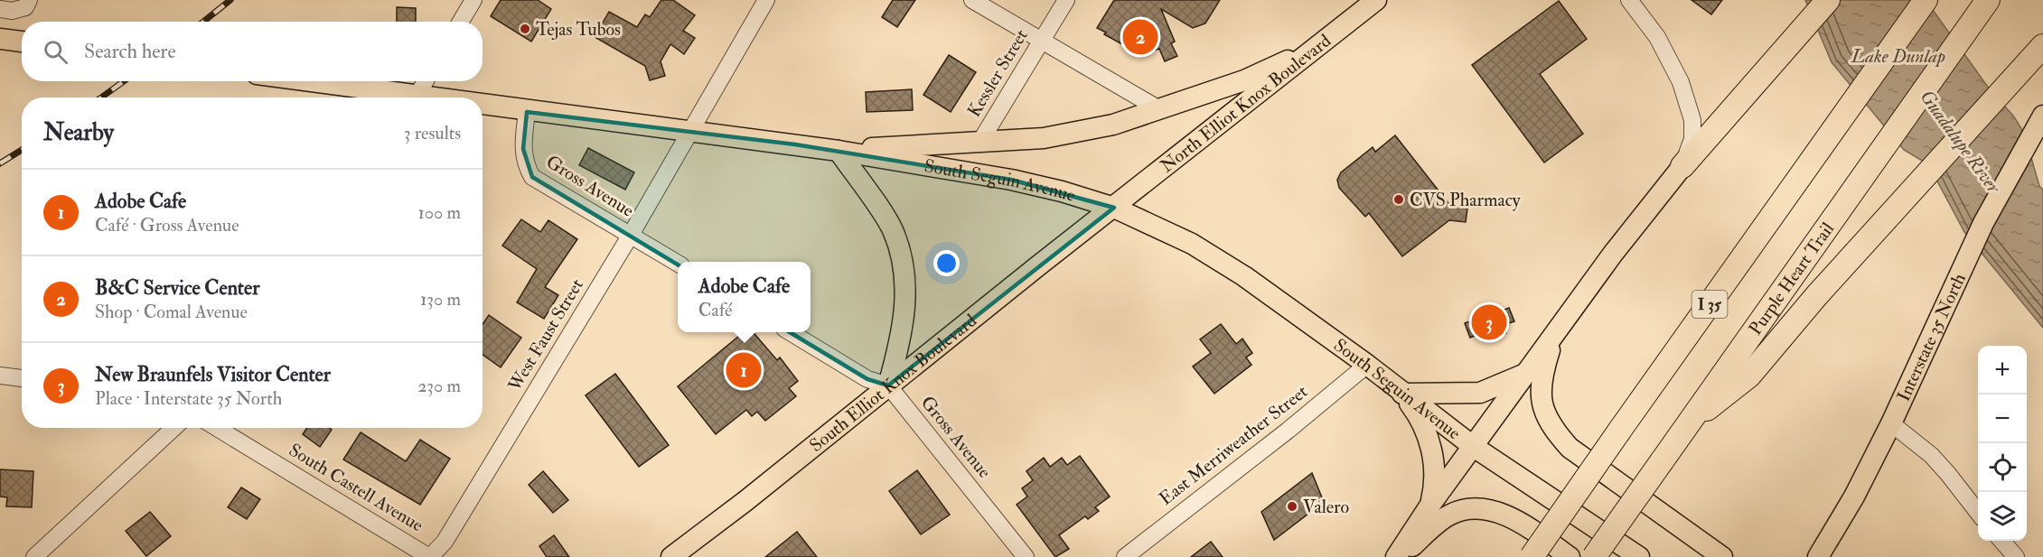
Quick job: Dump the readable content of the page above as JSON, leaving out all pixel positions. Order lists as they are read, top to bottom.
{
  "streets": {
    "highway": ["Purple Heart Trail", "I 35"],
    "main road": [
      "North Elliot Knox Boulevard",
      "South Seguin Avenue",
      "Interstate 35 North",
      "South Elliot Knox Boulevard"
    ],
    "street": [
      "Kessler Street",
      "Gross Avenue",
      "West Faust Street",
      "East Merriweather Street",
      "South Castell Avenue"
    ]
  },
  "crossings": [
    ["North Elliot Knox Boulevard", "South Seguin Avenue"],
    ["North Elliot Knox Boulevard", "South Elliot Knox Boulevard"],
    ["South Seguin Avenue", "Gross Avenue"],
    ["South Seguin Avenue", "West Faust Street"],
    ["South Seguin Avenue", "South Elliot Knox Boulevard"],
    ["South Seguin Avenue", "East Merriweather Street"],
    ["Gross Avenue", "West Faust Street"],
    ["Gross Avenue", "South Elliot Knox Boulevard"],
    ["West Faust Street", "South Castell Avenue"]
  ],
  "water": ["Lake Dunlap", "Guadalupe River"],
  "places": ["Tejas Tubos", "CVS Pharmacy", "Valero"],
  "page": {
    "pins": ["2", "3", "1"],
    "search": "Search here",
    "heading": ["Nearby", "3 results"],
    "list": [
      {
        "mark": "1",
        "name": "Adobe Cafe",
        "note": "Café · Gross Avenue",
        "value": "100 m"
      },
      {
        "mark": "2",
        "name": "B&C Service Center",
        "note": "Shop · Comal Avenue",
        "value": "130 m"
      },
      {
        "mark": "3",
        "name": "New Braunfels Visitor Center",
        "note": "Place · Interstate 35 North",
        "value": "230 m"
      }
    ],
    "popup": ["Adobe Cafe", "Café"],
    "map_buttons": ["+", "−"]
  }
}
